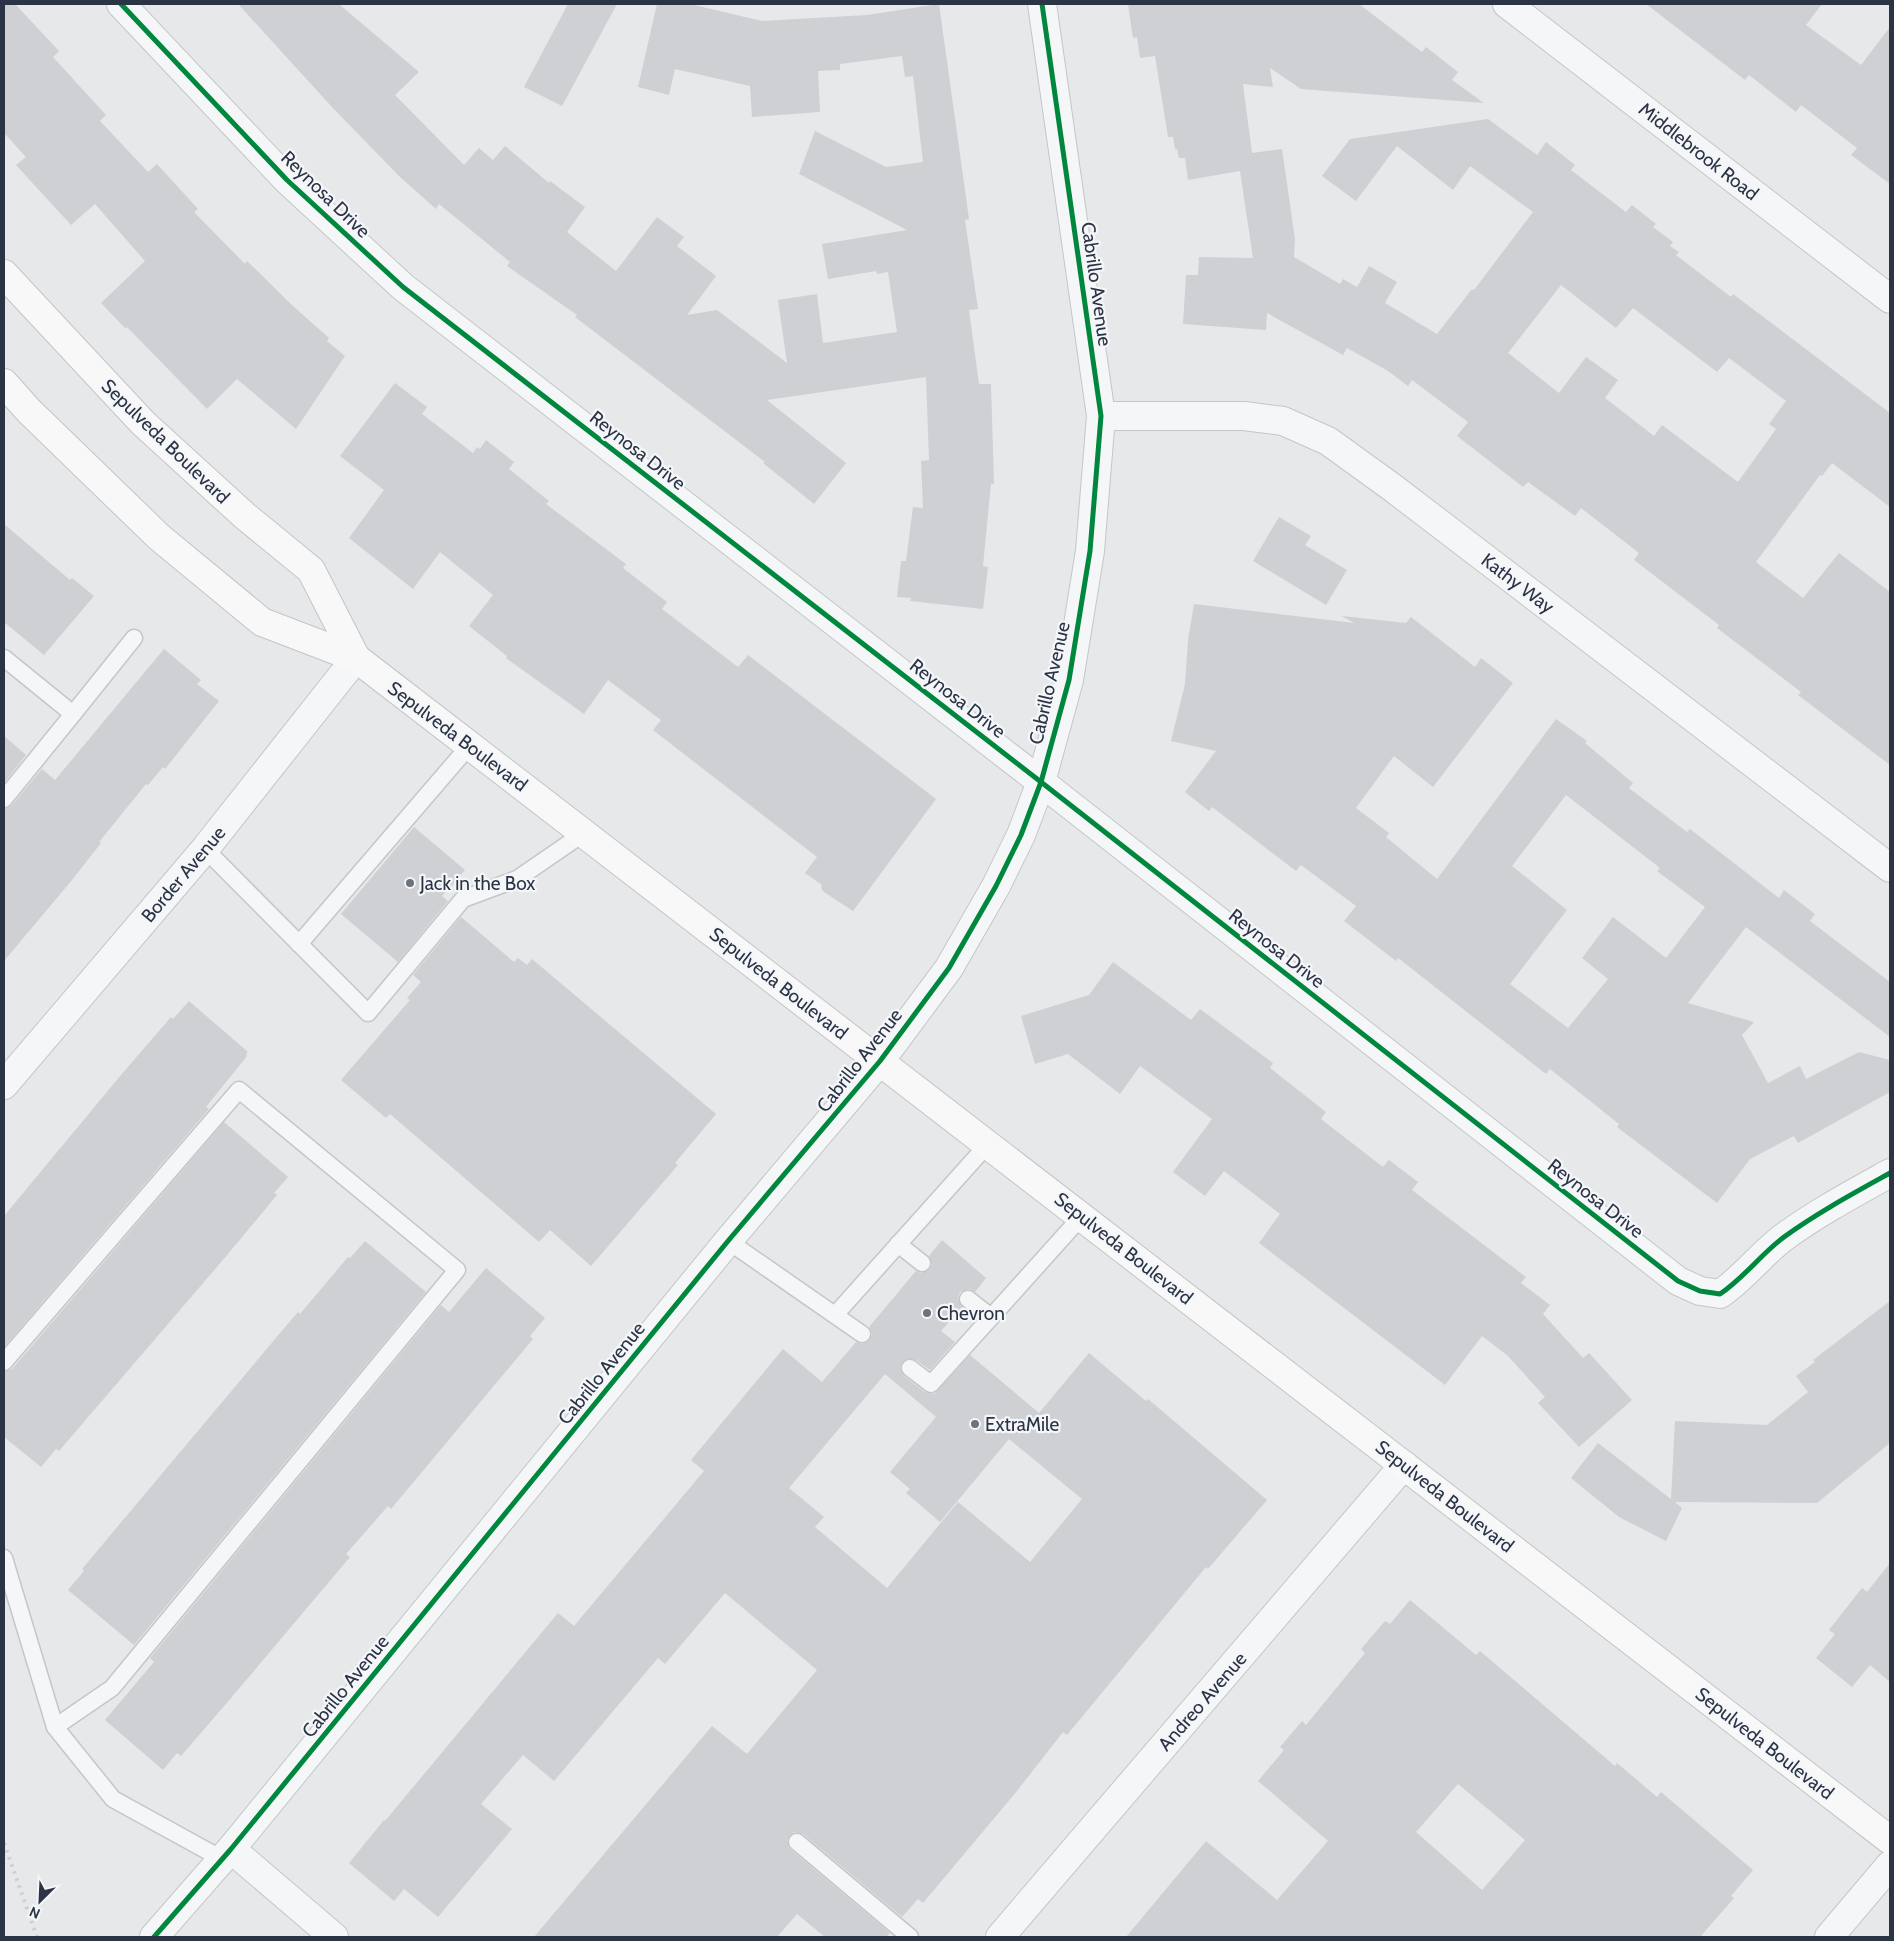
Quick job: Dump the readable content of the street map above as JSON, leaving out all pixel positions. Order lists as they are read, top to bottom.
{
  "streets": {
    "main road": ["Sepulveda Boulevard"],
    "street": [
      "Middlebrook Road",
      "Reynosa Drive",
      "Cabrillo Avenue",
      "Kathy Way",
      "Border Avenue",
      "Andreo Avenue"
    ]
  },
  "crossings": [
    ["Reynosa Drive", "Cabrillo Avenue"],
    ["Cabrillo Avenue", "Sepulveda Boulevard"],
    ["Cabrillo Avenue", "Kathy Way"],
    ["Sepulveda Boulevard", "Border Avenue"],
    ["Sepulveda Boulevard", "Andreo Avenue"]
  ],
  "places": ["Jack in the Box", "Chevron", "ExtraMile"],
  "north": "bottom left"
}
